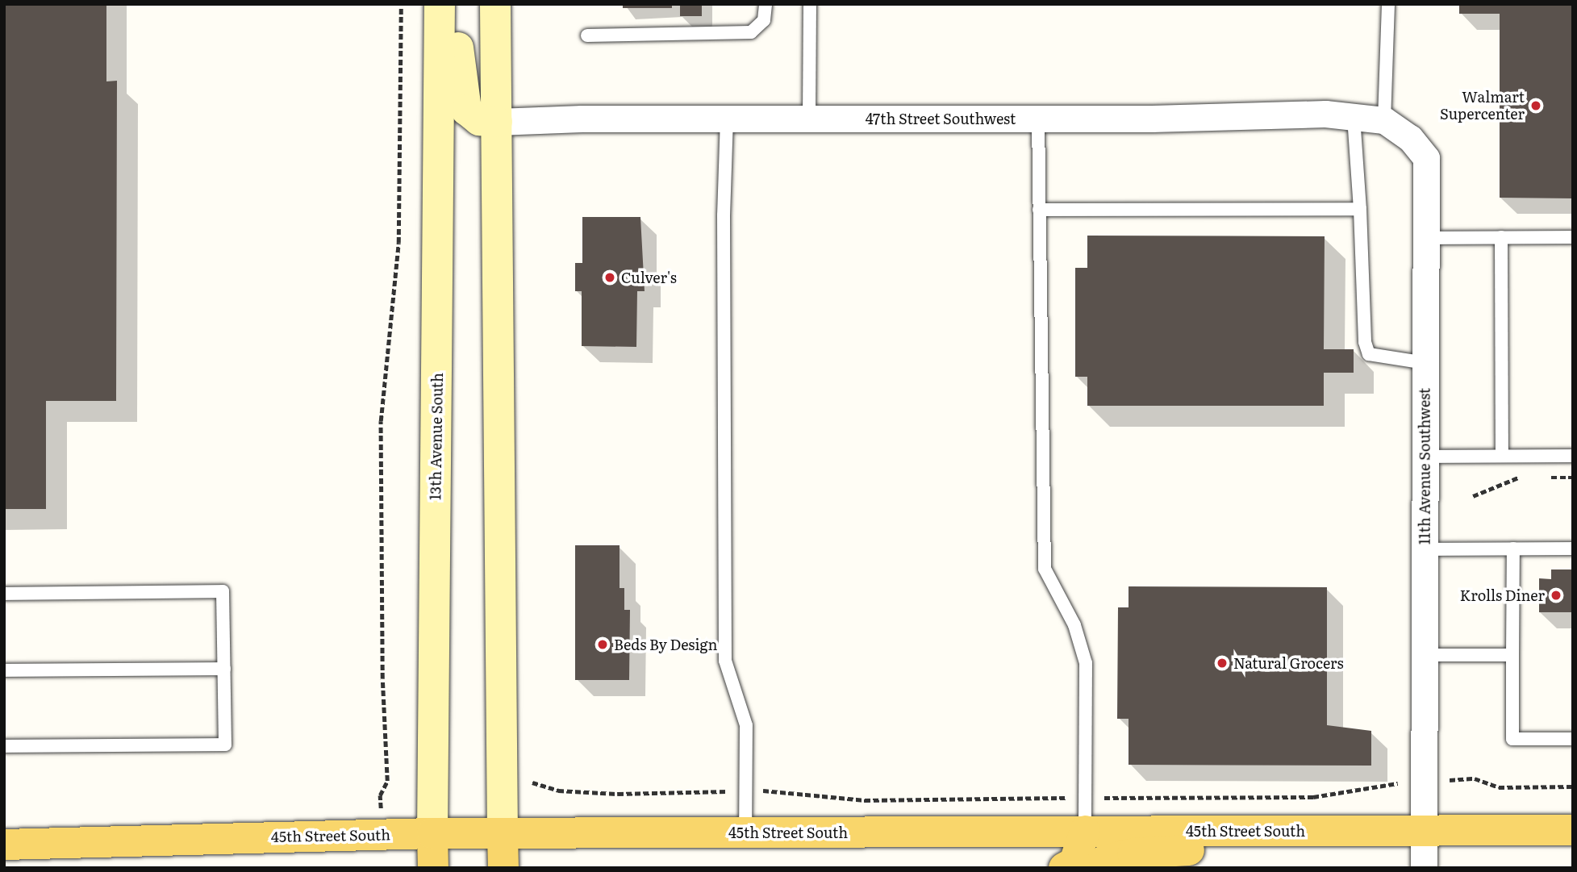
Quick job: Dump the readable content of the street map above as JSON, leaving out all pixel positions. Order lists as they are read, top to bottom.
{
  "streets": {
    "main road": ["13th Avenue South", "45th Street South"],
    "street": ["47th Street Southwest", "11th Avenue Southwest"]
  },
  "crossings": [
    ["47th Street Southwest", "11th Avenue Southwest"],
    ["13th Avenue South", "45th Street South"],
    ["11th Avenue Southwest", "45th Street South"]
  ],
  "places": [
    "Walmart Supercenter",
    "Culver's",
    "Krolls Diner",
    "Beds By Design",
    "Natural Grocers"
  ]
}
